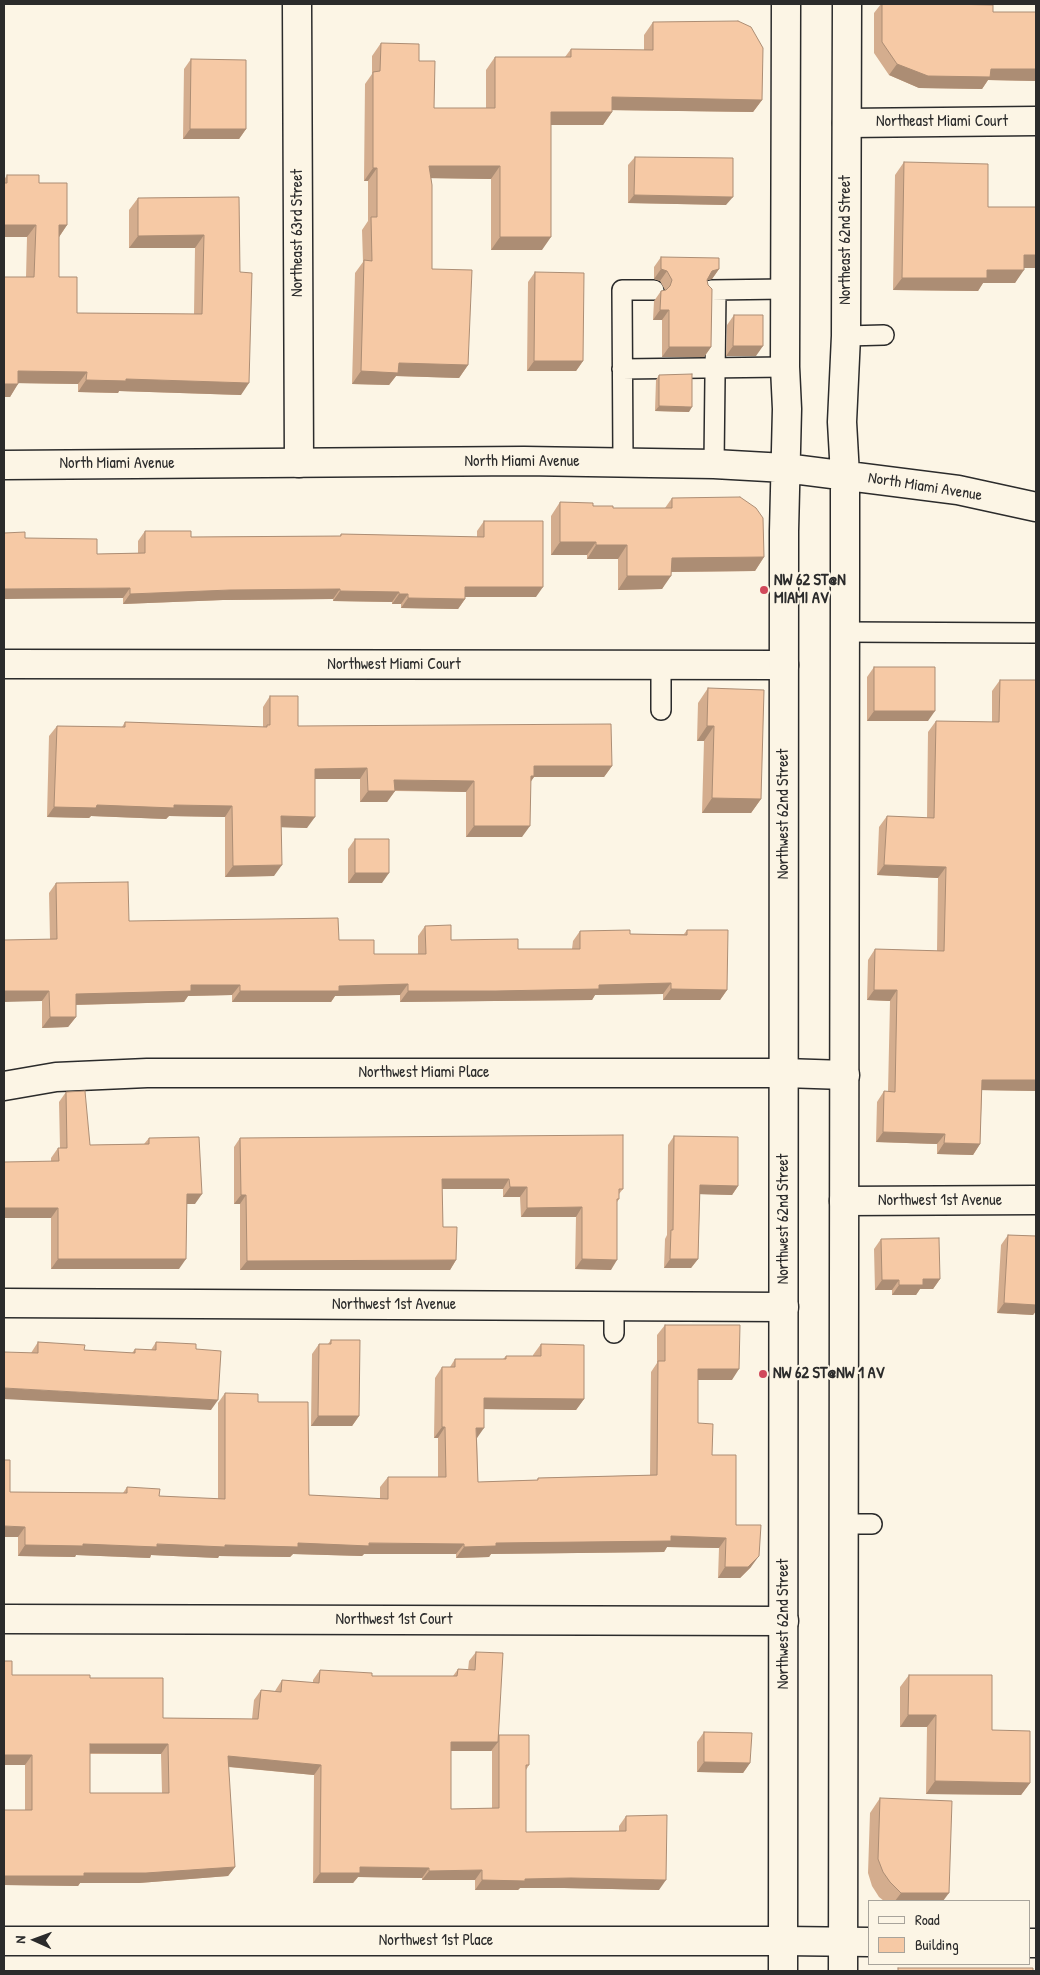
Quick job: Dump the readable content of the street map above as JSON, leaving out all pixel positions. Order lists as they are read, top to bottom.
{
  "streets": {
    "main road": [
      "Northeast Miami Court",
      "Northeast 63rd Street",
      "Northeast 62nd Street",
      "North Miami Avenue",
      "Northwest Miami Court",
      "Northwest 62nd Street",
      "Northwest Miami Place",
      "Northwest 1st Avenue",
      "Northwest 1st Court",
      "Northwest 1st Place"
    ]
  },
  "crossings": [
    ["Northeast Miami Court", "Northeast 62nd Street"],
    ["Northeast 63rd Street", "North Miami Avenue"],
    ["Northeast 62nd Street", "North Miami Avenue"],
    ["North Miami Avenue", "Northwest 62nd Street"],
    ["Northwest Miami Court", "Northwest 62nd Street"],
    ["Northwest 62nd Street", "Northwest Miami Place"],
    ["Northwest 62nd Street", "Northwest 1st Avenue"],
    ["Northwest 62nd Street", "Northwest 1st Court"],
    ["Northwest 62nd Street", "Northwest 1st Place"]
  ],
  "places": ["NW 62 ST@N MIAMI AV", "NW 62 ST@NW 1 AV"],
  "legend": ["Road", "Building"],
  "north": "left"
}
